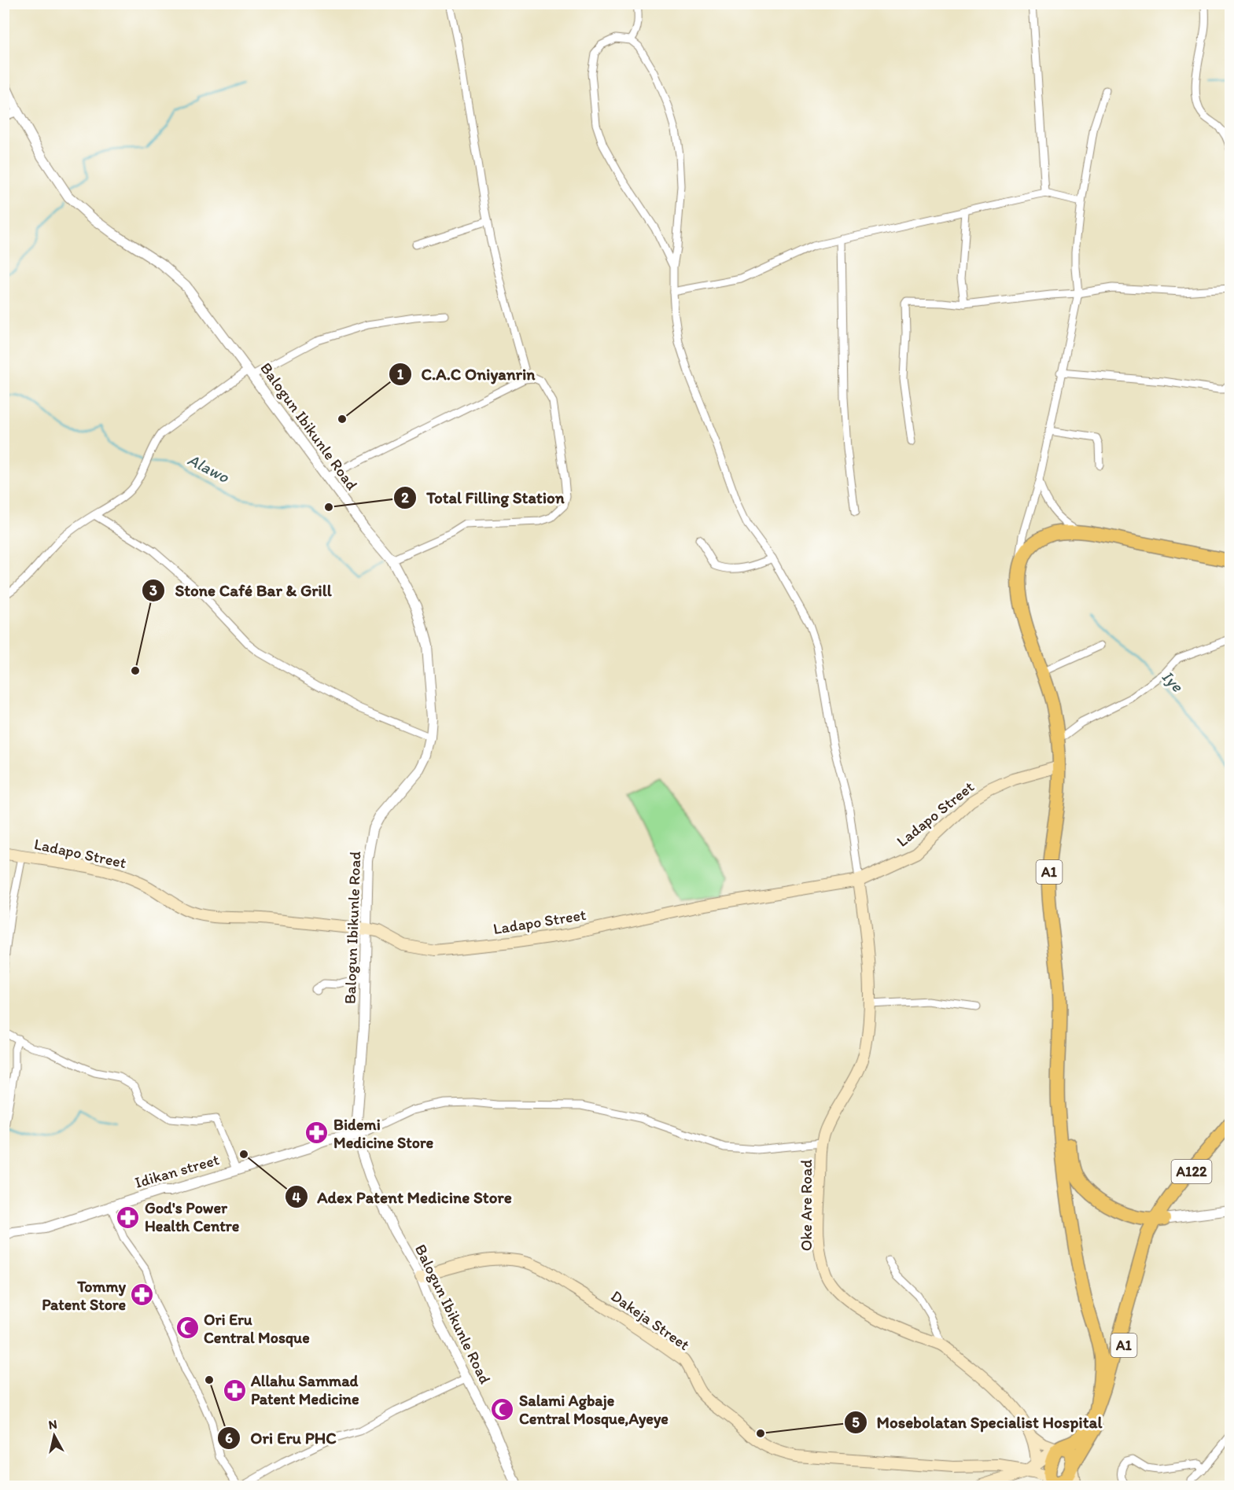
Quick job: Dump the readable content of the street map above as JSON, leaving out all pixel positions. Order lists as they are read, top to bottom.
{
  "streets": {
    "highway": ["A1", "A122"],
    "main road": ["Ladapo Street", "Oke Are Road", "Dakeja Street"],
    "street": ["Balogun Ibikunle Road", "Idikan street"]
  },
  "crossings": [
    ["Balogun Ibikunle Road", "Ladapo Street"],
    ["Balogun Ibikunle Road", "Idikan street"],
    ["Balogun Ibikunle Road", "Dakeja Street"],
    ["Ladapo Street", "A1"],
    ["Ladapo Street", "Oke Are Road"],
    ["A1", "A122"]
  ],
  "water": ["Alawo", "Iye"],
  "places": {
    "other": [
      "C.A.C Oniyanrin",
      "Total Filling Station",
      "Stone Café Bar & Grill",
      "Adex Patent Medicine Store",
      "Ori Eru PHC",
      "Mosebolatan Specialist Hospital"
    ],
    "pharmacy": [
      "Bidemi Medicine Store",
      "God's Power Health Centre",
      "Tommy Patent Store",
      "Allahu Sammad Patent Medicine"
    ],
    "mosque": ["Ori Eru Central Mosque", "Salami Agbaje Central Mosque,Ayeye"]
  },
  "north": "top"
}
